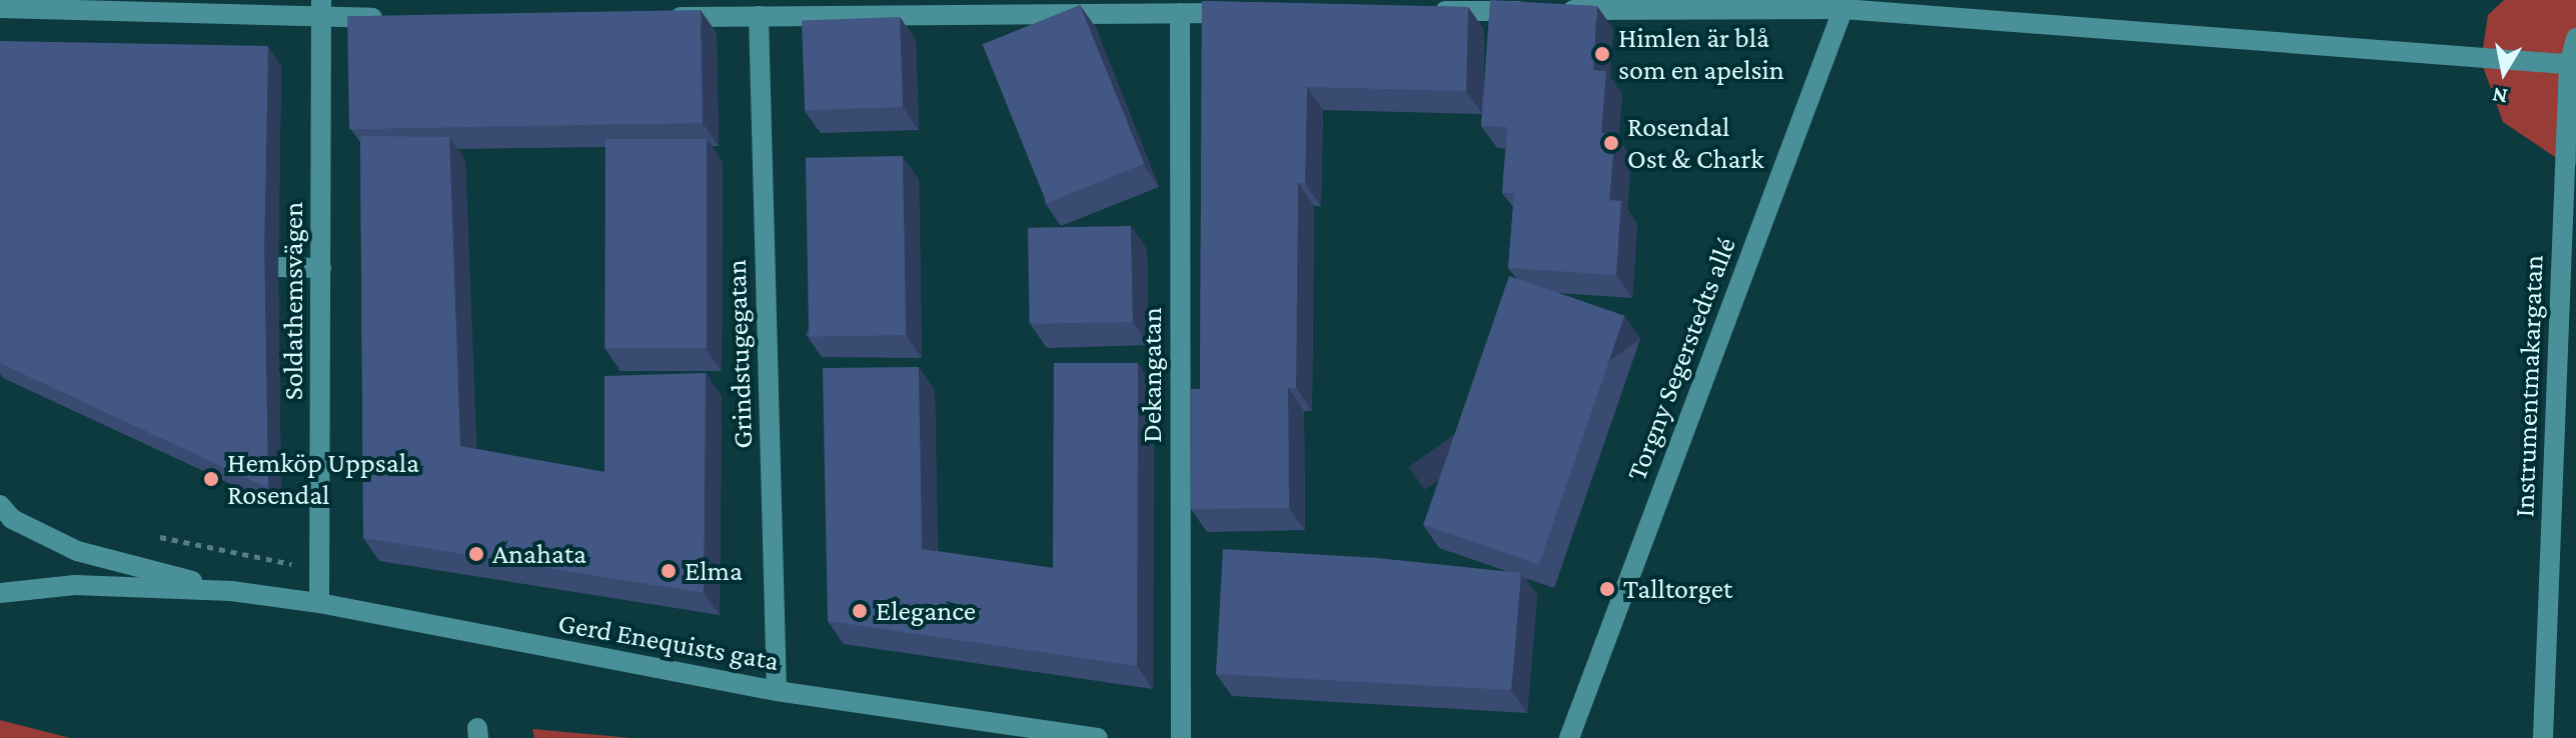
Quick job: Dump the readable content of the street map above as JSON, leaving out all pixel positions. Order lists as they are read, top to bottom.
{
  "streets": {
    "street": [
      "Soldathemsvägen",
      "Grindstugegatan",
      "Torgny Segerstedts allé",
      "Dekangatan",
      "Instrumentmakargatan",
      "Gerd Enequists gata"
    ]
  },
  "crossings": [
    ["Soldathemsvägen", "Gerd Enequists gata"],
    ["Grindstugegatan", "Gerd Enequists gata"]
  ],
  "places": [
    "Himlen är blå som en apelsin",
    "Rosendal Ost & Chark",
    "Hemköp Uppsala Rosendal",
    "Anahata",
    "Elma",
    "Talltorget",
    "Elegance"
  ],
  "north": "bottom"
}
